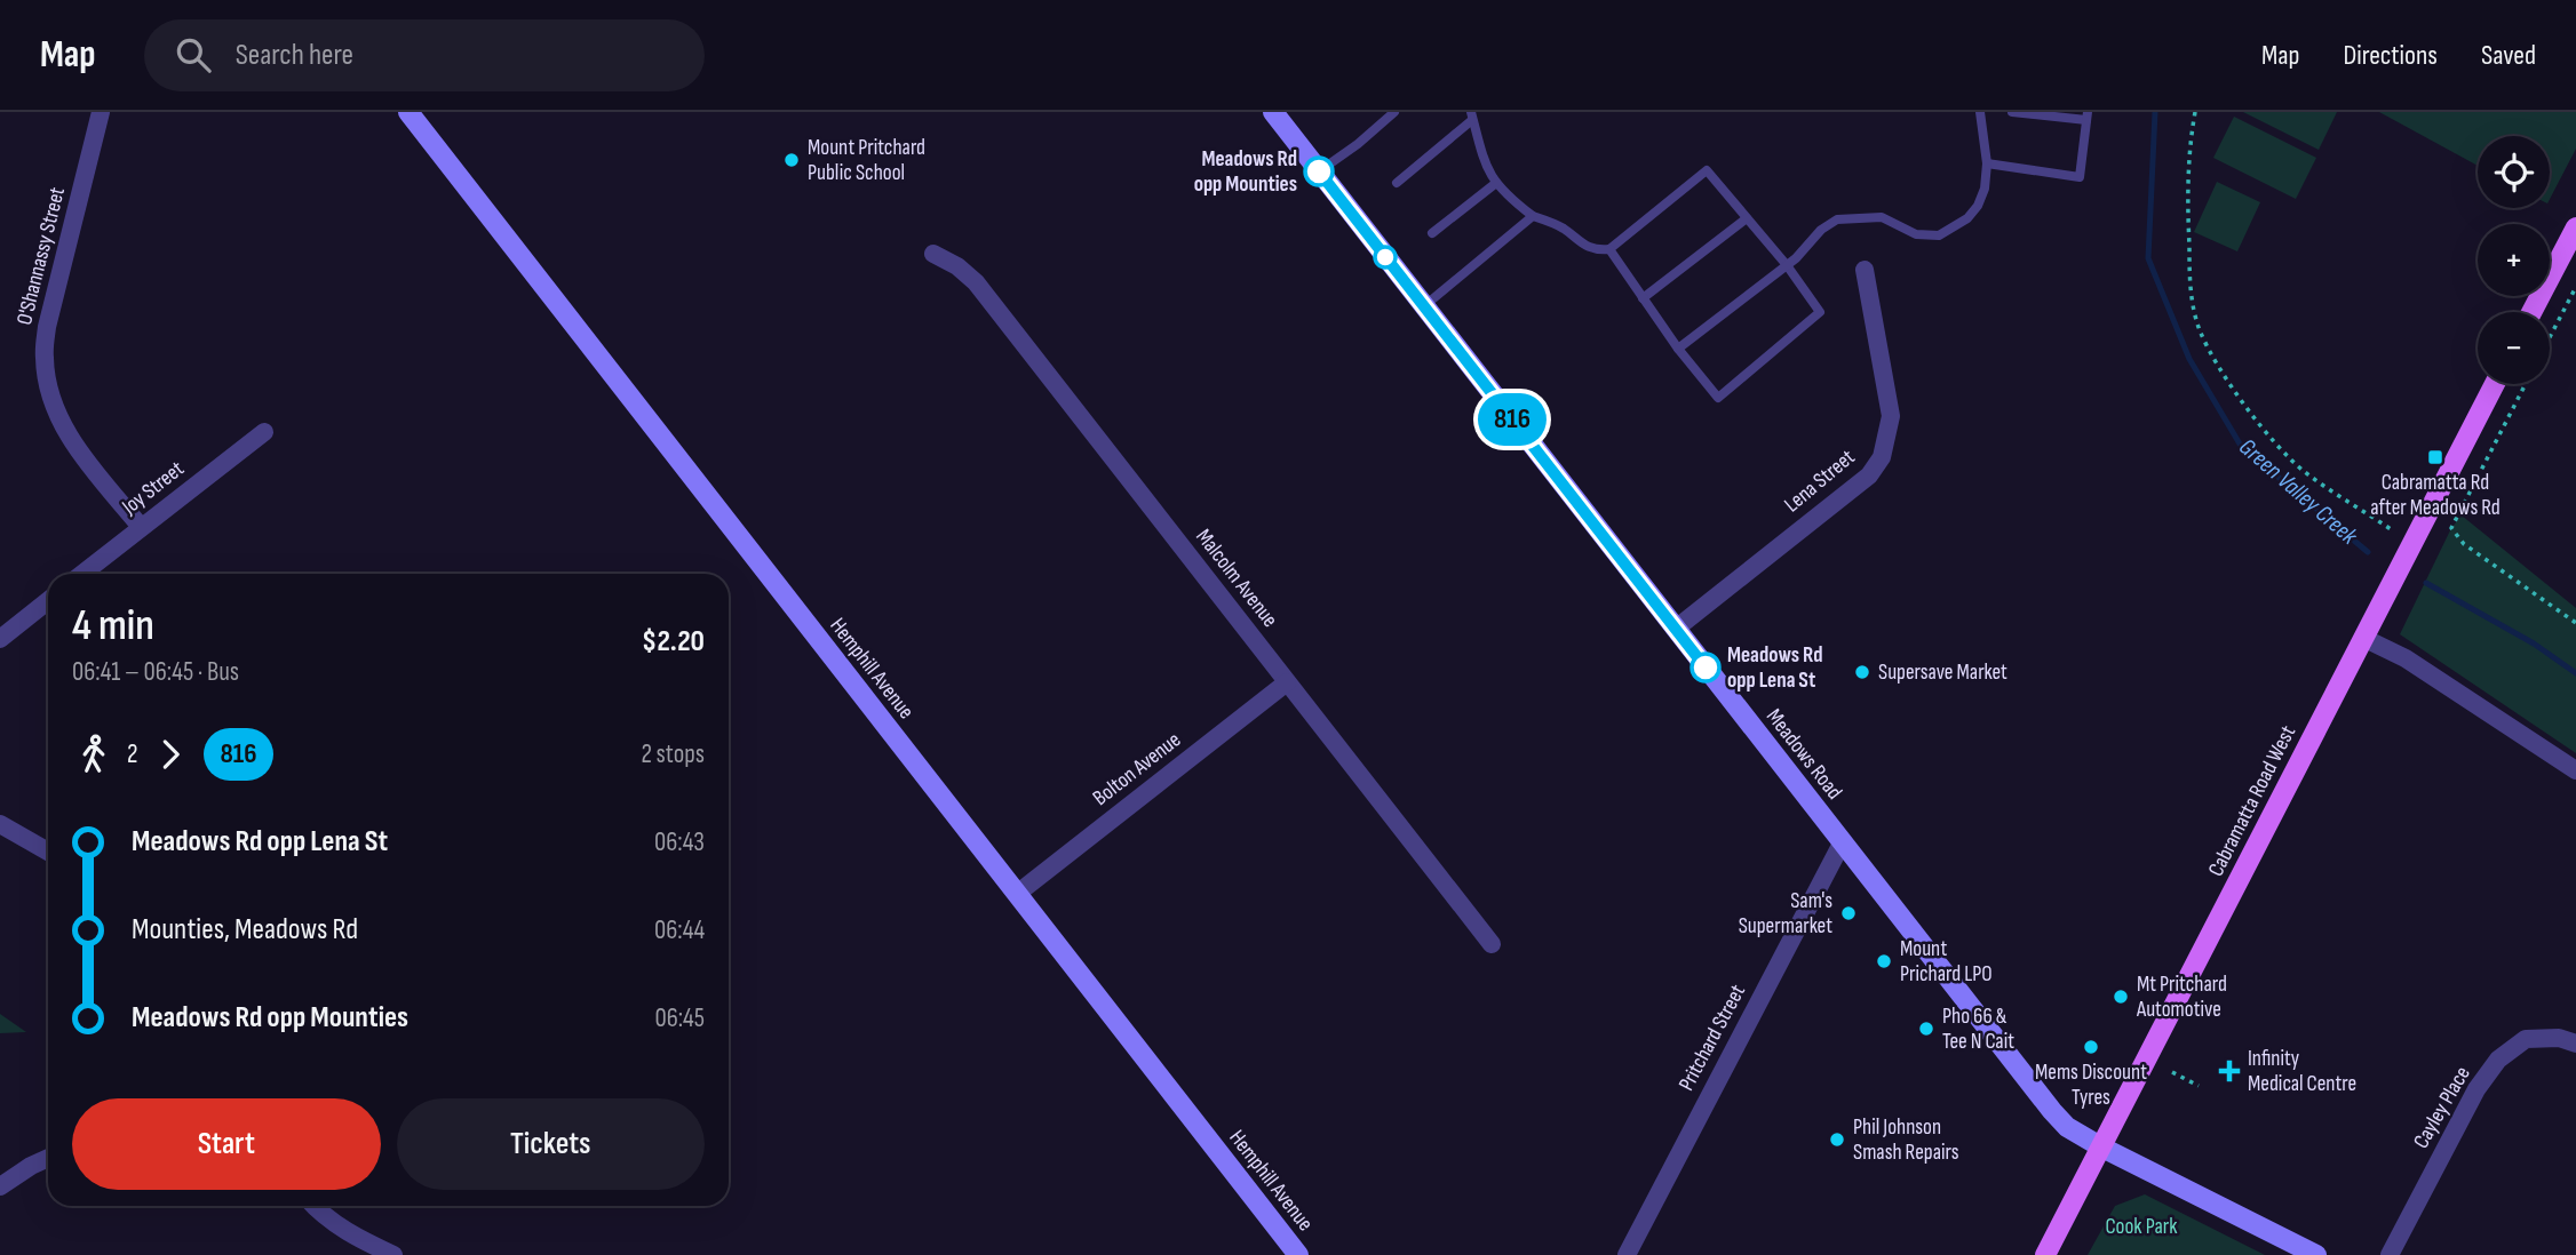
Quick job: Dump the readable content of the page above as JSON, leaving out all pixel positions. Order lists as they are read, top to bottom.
{
  "streets": {
    "main road": ["Hemphill Avenue", "Meadows Road", "Cabramatta Road West"],
    "street": [
      "O'Shannassy Street",
      "Lena Street",
      "Joy Street",
      "Malcolm Avenue",
      "Bolton Avenue",
      "Pritchard Street",
      "Cayley Place"
    ]
  },
  "crossings": [
    ["O'Shannassy Street", "Joy Street"],
    ["Lena Street", "Meadows Road"],
    ["Malcolm Avenue", "Bolton Avenue"],
    ["Hemphill Avenue", "Bolton Avenue"],
    ["Meadows Road", "Cabramatta Road West"],
    ["Meadows Road", "Pritchard Street"]
  ],
  "water": ["Green Valley Creek"],
  "parks": ["Cook Park"],
  "places": {
    "other": [
      "Mount Pritchard Public School",
      "Meadows Rd opp Mounties",
      "Meadows Rd opp Lena St",
      "Supersave Market",
      "Sam's Supermarket",
      "Mount Prichard LPO",
      "Mt Pritchard Automotive",
      "Pho 66 & Tee N Cait",
      "Mems Discount Tyres",
      "Phil Johnson Smash Repairs"
    ],
    "transit": ["Cabramatta Rd after Meadows Rd"],
    "health": ["Infinity Medical Centre"]
  },
  "lines": ["bus line 816"],
  "page": {
    "header": "Map",
    "search": "Search here",
    "nav": ["Map", "Directions", "Saved"],
    "on_map": "816",
    "map_buttons": ["+", "−"],
    "heading": ["4 min", "06:41 – 06:45 · Bus", "$2.20"],
    "legs": ["2", "816", "2 stops"],
    "list": [
      {
        "name": "Meadows Rd opp Lena St",
        "value": "06:43"
      },
      {
        "name": "Mounties, Meadows Rd",
        "value": "06:44"
      },
      {
        "name": "Meadows Rd opp Mounties",
        "value": "06:45"
      }
    ],
    "buttons": ["Start", "Tickets"]
  }
}
